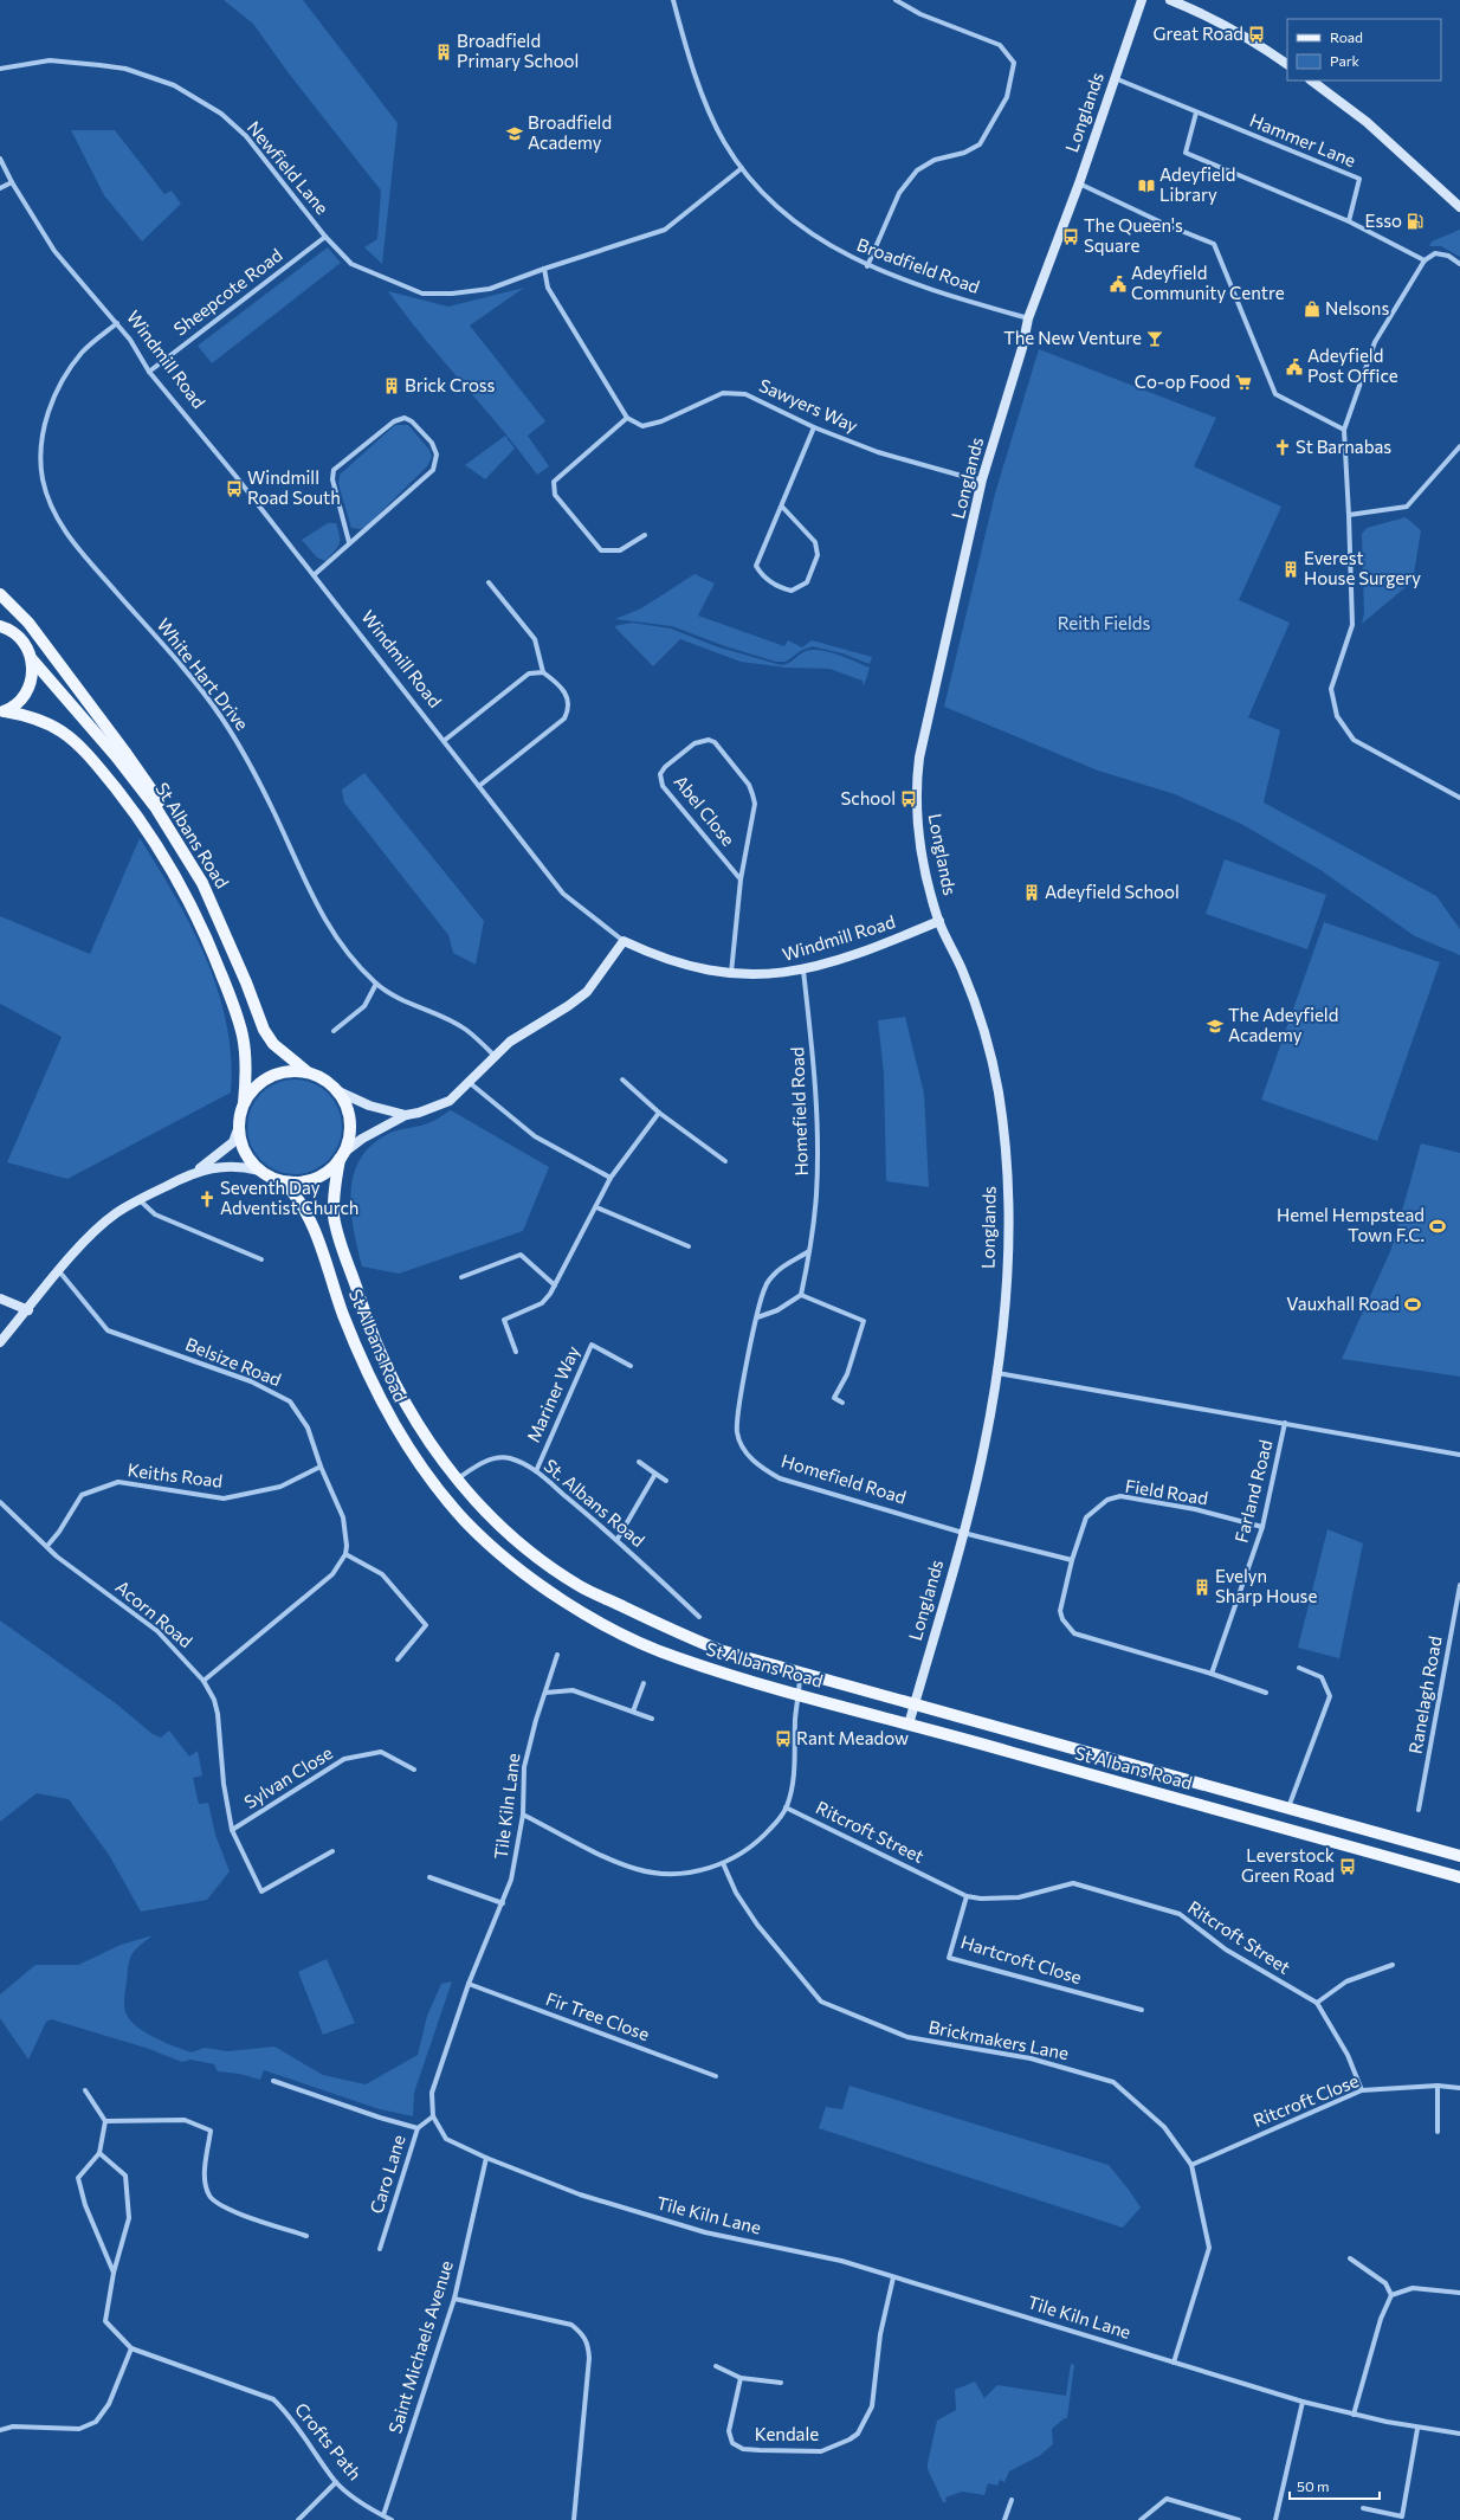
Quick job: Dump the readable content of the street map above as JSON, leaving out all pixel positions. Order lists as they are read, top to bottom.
{
  "streets": {
    "main road": ["St Albans Road"],
    "street": [
      "Longlands",
      "Hammer Lane",
      "Newfield Lane",
      "Broadfield Road",
      "Sheepcote Road",
      "Windmill Road",
      "Sawyers Way",
      "White Hart Drive",
      "Abel Close",
      "Homefield Road",
      "Belsize Road",
      "Mariner Way",
      "Keiths Road",
      "Farland Road",
      "Field Road",
      "St. Albans Road",
      "Acorn Road",
      "Ranelagh Road",
      "Sylvan Close",
      "Tile Kiln Lane",
      "Ritcroft Street",
      "Hartcroft Close",
      "Fir Tree Close",
      "Brickmakers Lane",
      "Ritcroft Close",
      "Caro Lane",
      "Saint Michaels Avenue",
      "Kendale",
      "Crofts Path"
    ]
  },
  "crossings": [
    ["Longlands", "Hammer Lane"],
    ["Longlands", "Broadfield Road"],
    ["Longlands", "Windmill Road"],
    ["Longlands", "Sawyers Way"],
    ["Longlands", "St Albans Road"],
    ["Longlands", "Homefield Road"],
    ["Newfield Lane", "Sheepcote Road"],
    ["Sheepcote Road", "Windmill Road"],
    ["Windmill Road", "White Hart Drive"],
    ["Windmill Road", "Abel Close"],
    ["Windmill Road", "Homefield Road"],
    ["St Albans Road", "St. Albans Road"],
    ["Belsize Road", "Keiths Road"],
    ["Mariner Way", "St. Albans Road"],
    ["Keiths Road", "Acorn Road"],
    ["Farland Road", "Field Road"],
    ["Acorn Road", "Sylvan Close"],
    ["Tile Kiln Lane", "Fir Tree Close"],
    ["Tile Kiln Lane", "Brickmakers Lane"],
    ["Tile Kiln Lane", "Caro Lane"],
    ["Tile Kiln Lane", "Saint Michaels Avenue"],
    ["Tile Kiln Lane", "Kendale"],
    ["Ritcroft Street", "Hartcroft Close"],
    ["Brickmakers Lane", "Ritcroft Close"],
    ["Saint Michaels Avenue", "Crofts Path"]
  ],
  "parks": ["Reith Fields"],
  "places": {
    "bus stop": [
      "Great Road",
      "The Queen's Square",
      "Windmill Road South",
      "School",
      "Rant Meadow",
      "Leverstock Green Road"
    ],
    "building": [
      "Broadfield Primary School",
      "Brick Cross",
      "Everest House Surgery",
      "Adeyfield School",
      "Evelyn Sharp House"
    ],
    "school or university": ["Broadfield Academy", "The Adeyfield Academy"],
    "library": ["Adeyfield Library"],
    "fuel station": ["Esso"],
    "public building": ["Adeyfield Community Centre", "Adeyfield Post Office"],
    "shop": ["Nelsons"],
    "bar": ["The New Venture"],
    "supermarket": ["Co-op Food"],
    "church": ["St Barnabas", "Seventh Day Adventist Church"],
    "sports": ["Hemel Hempstead Town F.C.", "Vauxhall Road"]
  },
  "legend": ["Road", "Park"],
  "scale_bar": "50 m"
}
